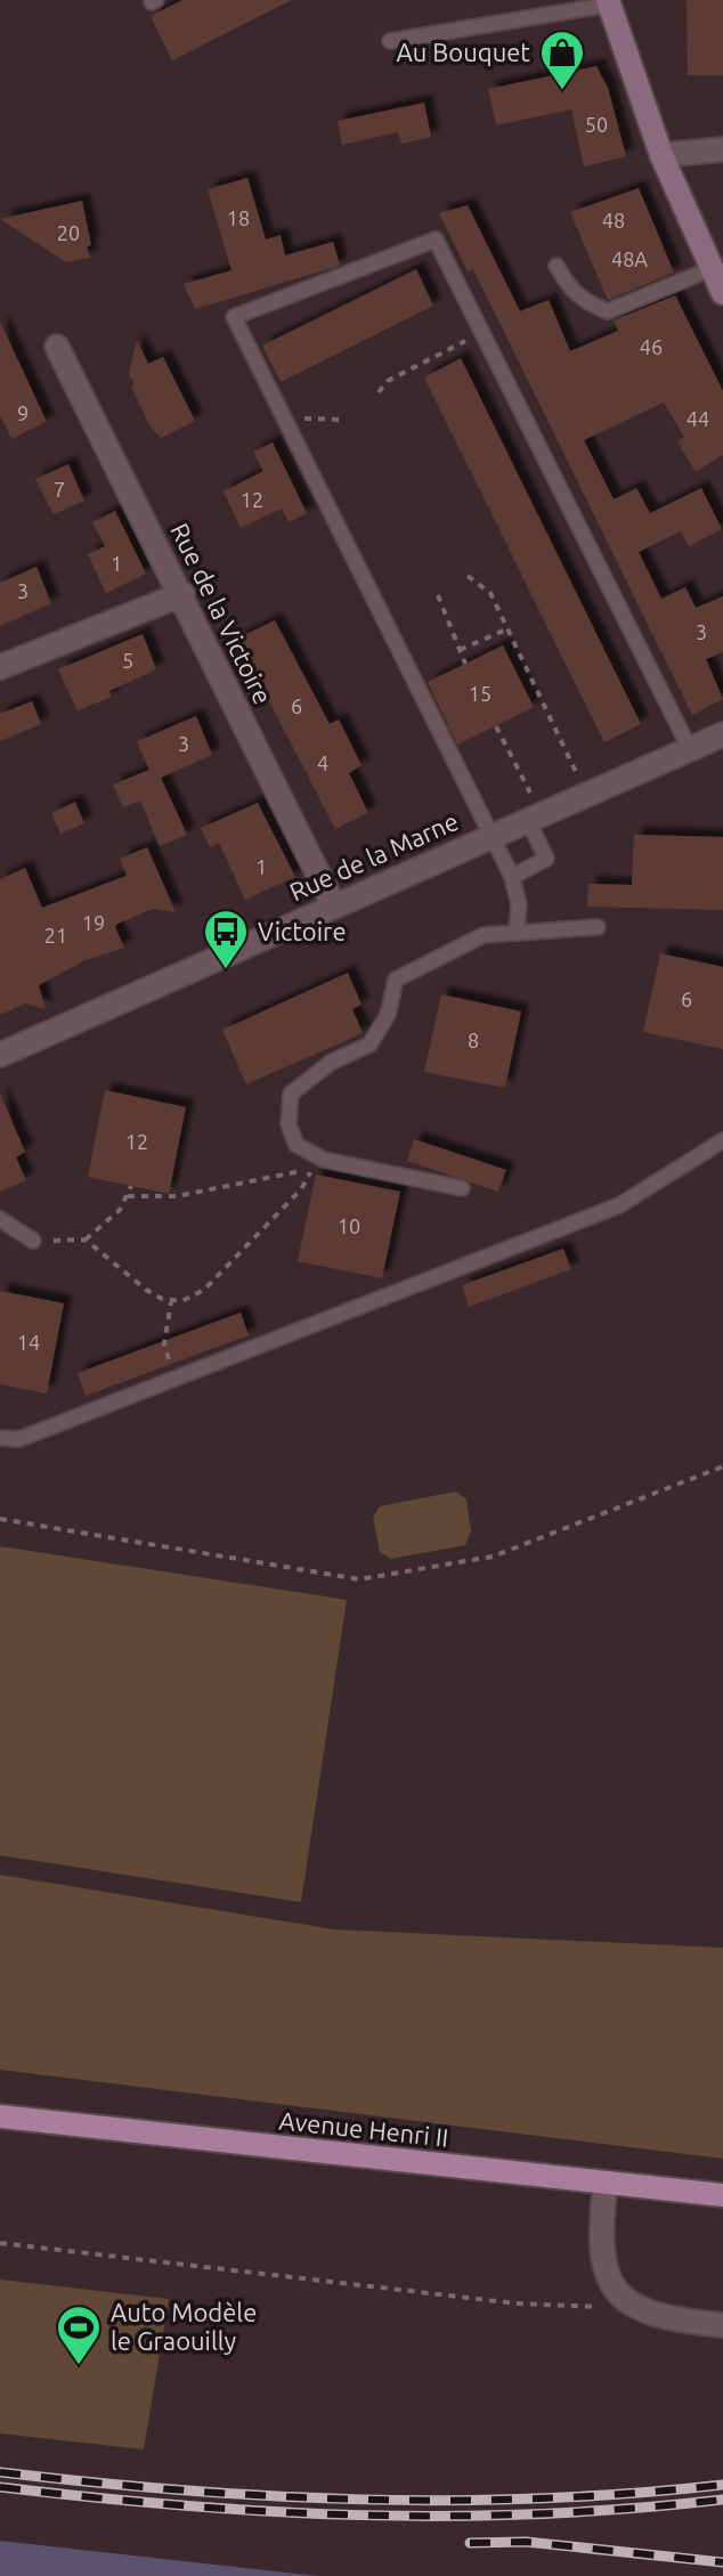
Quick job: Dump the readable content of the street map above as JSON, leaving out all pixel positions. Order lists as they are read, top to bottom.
{
  "streets": {
    "main road": ["Avenue Henri II"],
    "street": ["Rue de la Victoire", "Rue de la Marne"]
  },
  "crossings": [
    ["Rue de la Victoire", "Rue de la Marne"]
  ],
  "places": {
    "shop": ["Au Bouquet"],
    "bus stop": ["Victoire"],
    "sports": ["Auto Modèle le Graouilly"]
  },
  "house_numbers": [
    "50",
    "18",
    "48",
    "20",
    "48A",
    "46",
    "9",
    "44",
    "7",
    "12",
    "1",
    "3",
    "3",
    "5",
    "15",
    "6",
    "3",
    "4",
    "1",
    "19",
    "21",
    "6",
    "8",
    "12",
    "10",
    "14"
  ]
}
